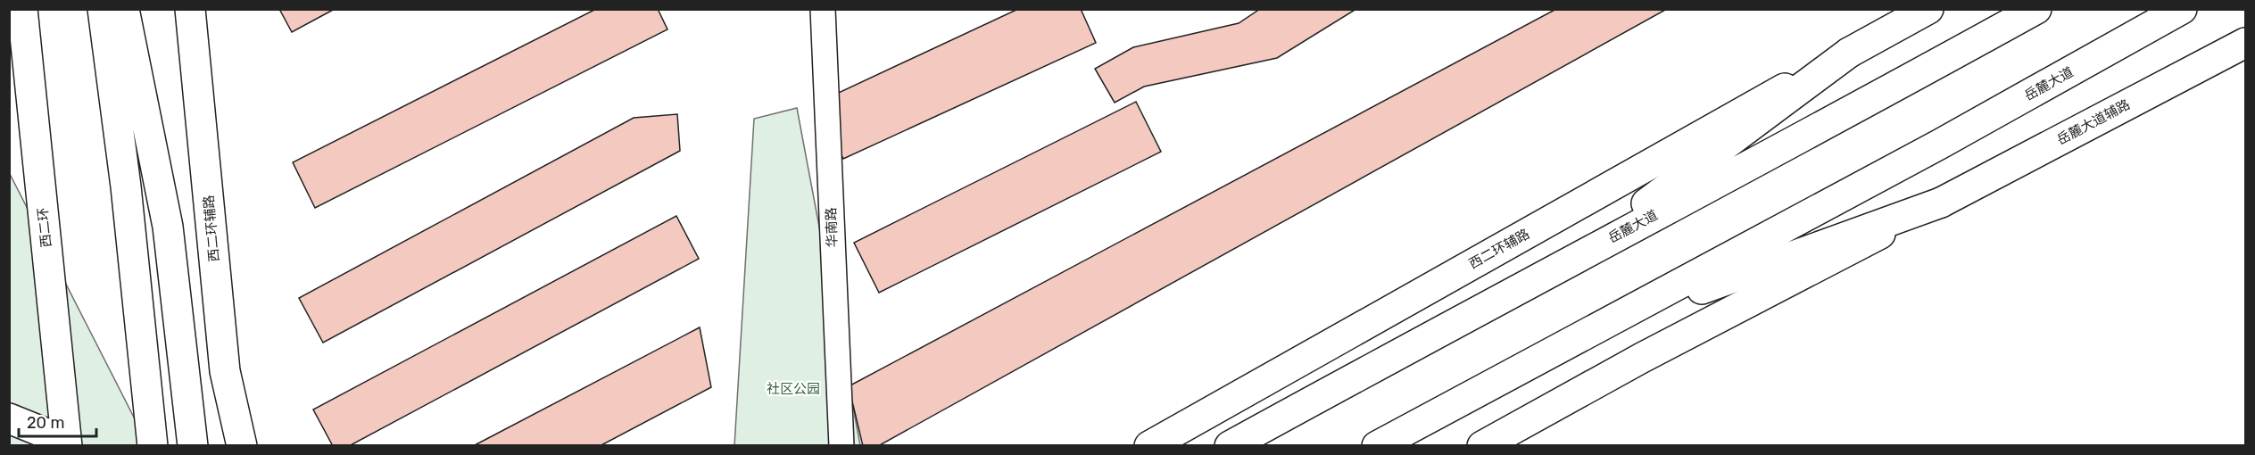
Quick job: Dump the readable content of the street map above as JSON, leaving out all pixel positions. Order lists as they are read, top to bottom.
{
  "streets": {
    "main road": [
      "岳麓大道",
      "岳麓大道辅路",
      "西二环",
      "西二环辅路"
    ],
    "street": ["华南路"]
  },
  "parks": ["社区公园"],
  "scale_bar": "20 m"
}
